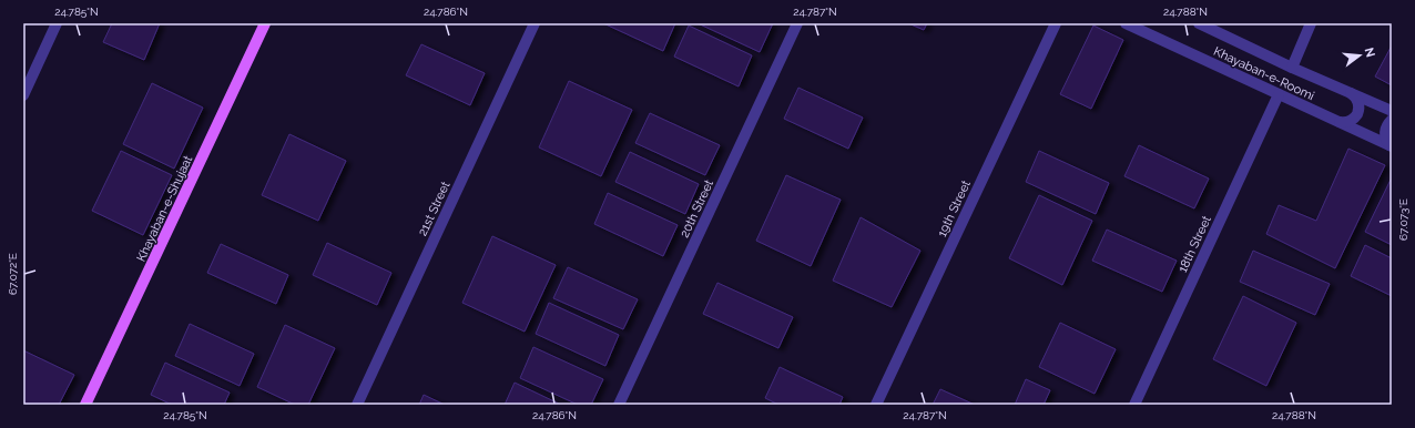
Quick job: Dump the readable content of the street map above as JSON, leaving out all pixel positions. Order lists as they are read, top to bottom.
{
  "streets": {
    "main road": ["Khayaban-e-Shujaat"],
    "street": [
      "Khayaban-e-Roomi",
      "21st Street",
      "20th Street",
      "19th Street",
      "18th Street"
    ]
  },
  "crossings": [
    ["Khayaban-e-Roomi", "18th Street"]
  ],
  "north": "right",
  "coordinates": [
    "24.785°N",
    "24.786°N",
    "24.787°N",
    "24.788°N",
    "67.073°E",
    "67.072°E"
  ]
}
